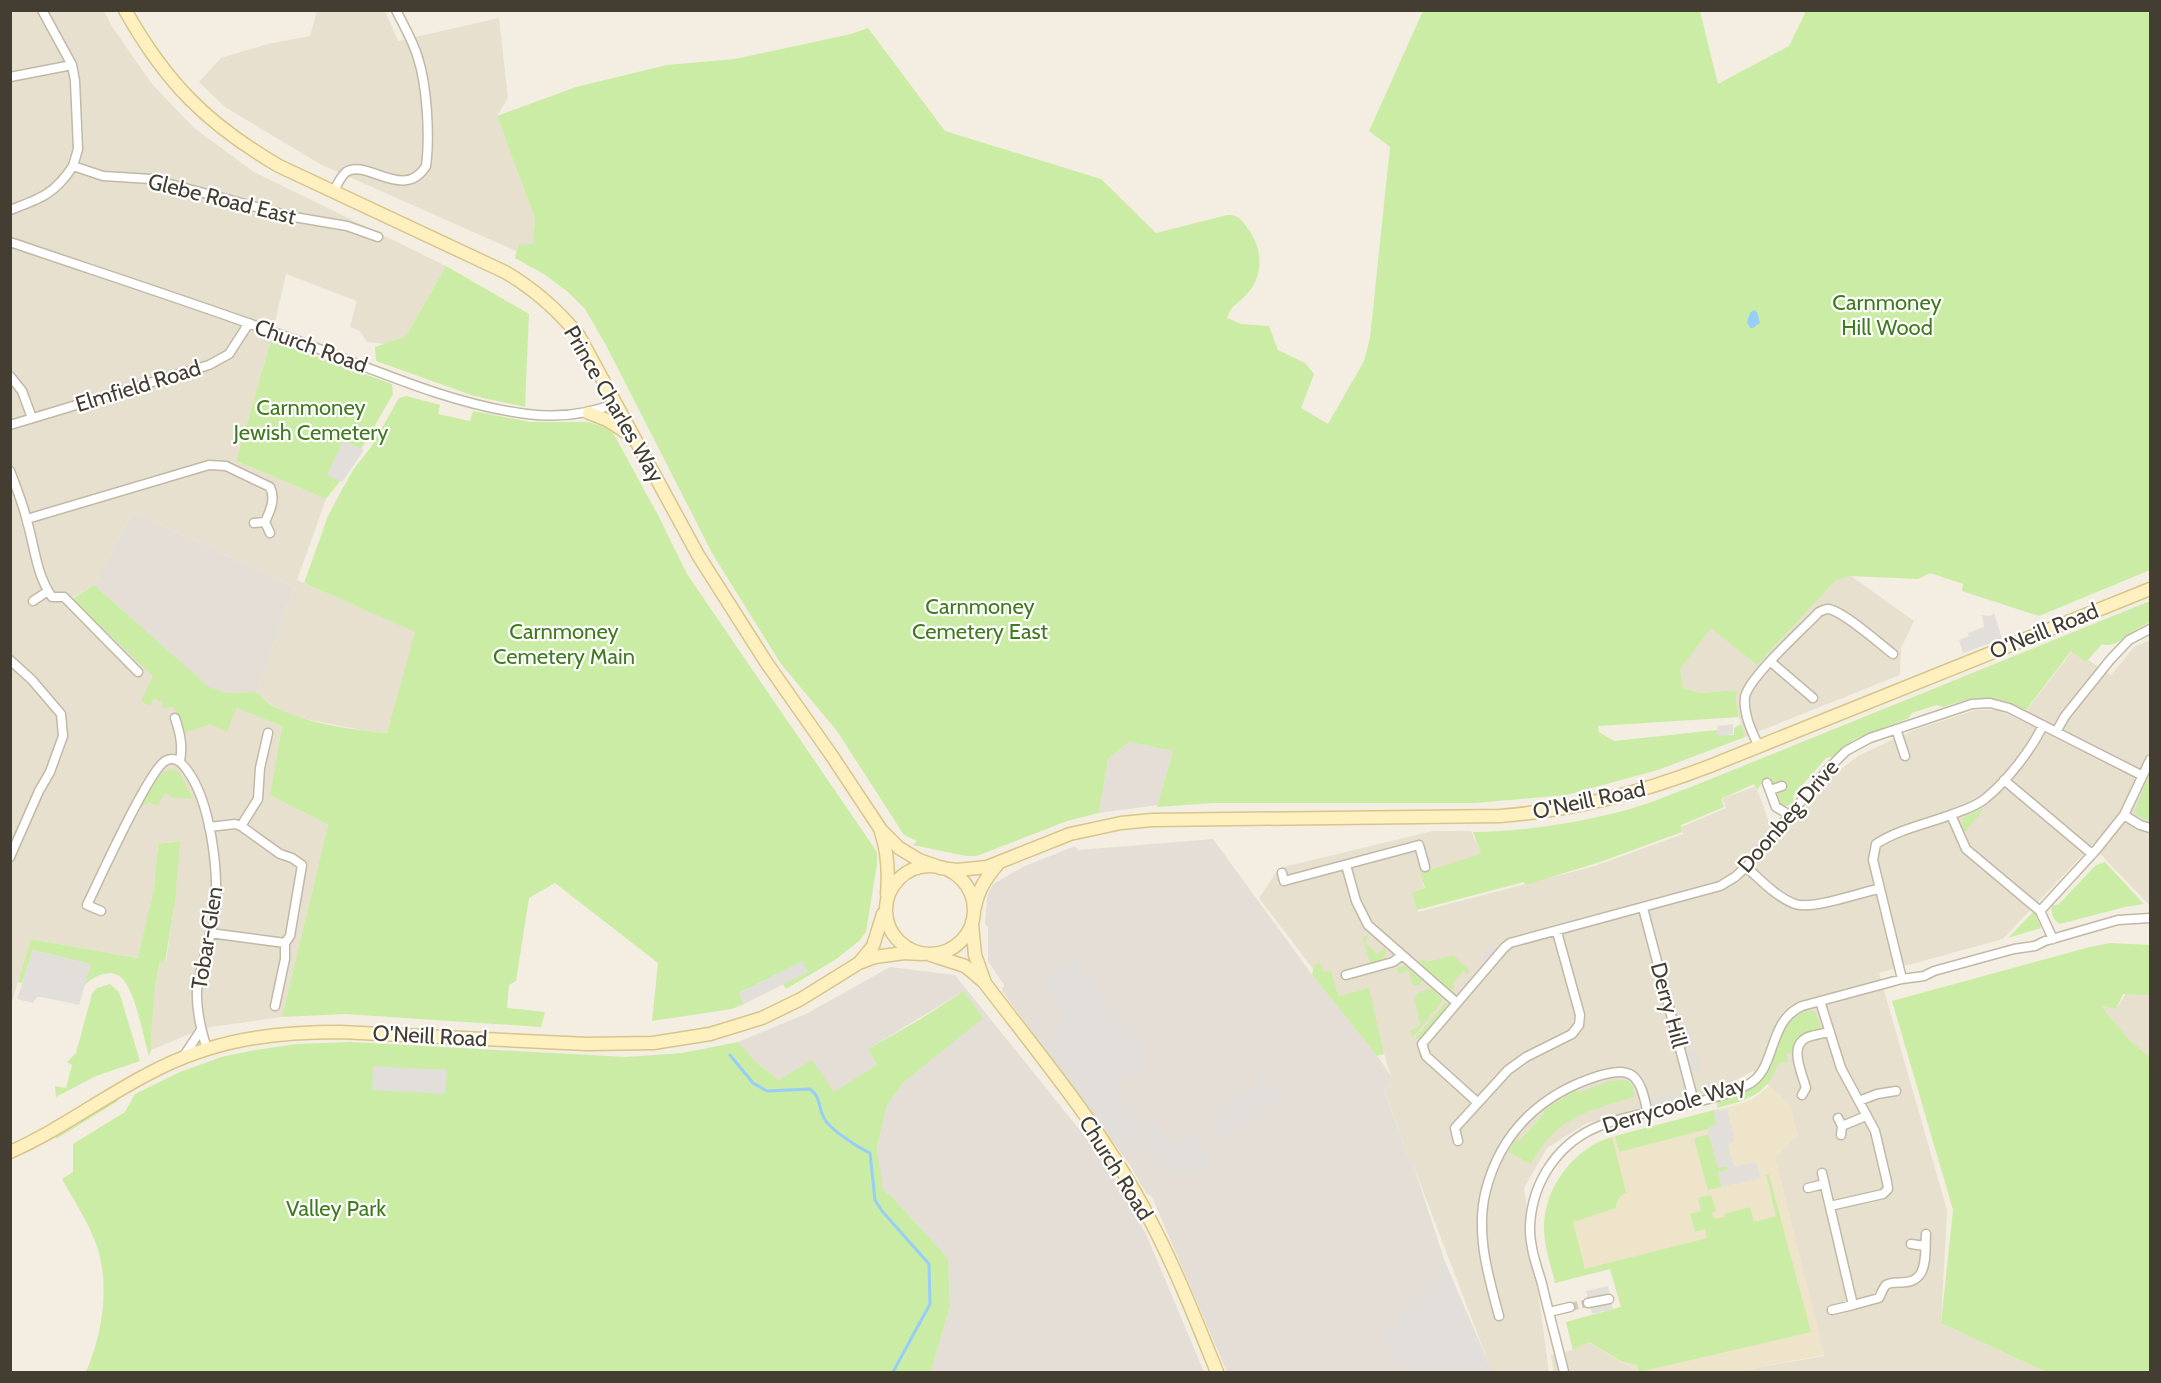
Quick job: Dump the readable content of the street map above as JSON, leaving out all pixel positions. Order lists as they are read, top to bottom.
{
  "streets": {
    "main road": ["Church Road", "Prince Charles Way", "O'Neill Road"],
    "street": [
      "Glebe Road East",
      "Elmfield Road",
      "Doonbeg Drive",
      "Tobar-Glen",
      "Derry Hill",
      "Derrycoole Way"
    ]
  },
  "crossings": [
    ["Church Road", "Elmfield Road"],
    ["Church Road", "Prince Charles Way"],
    ["Church Road", "O'Neill Road"],
    ["Prince Charles Way", "O'Neill Road"],
    ["O'Neill Road", "Tobar-Glen"],
    ["Doonbeg Drive", "Derry Hill"],
    ["Derry Hill", "Derrycoole Way"]
  ],
  "parks": [
    "Carnmoney Hill Wood",
    "Carnmoney Jewish Cemetery",
    "Carnmoney Cemetery East",
    "Carnmoney Cemetery Main",
    "Valley Park"
  ]
}
